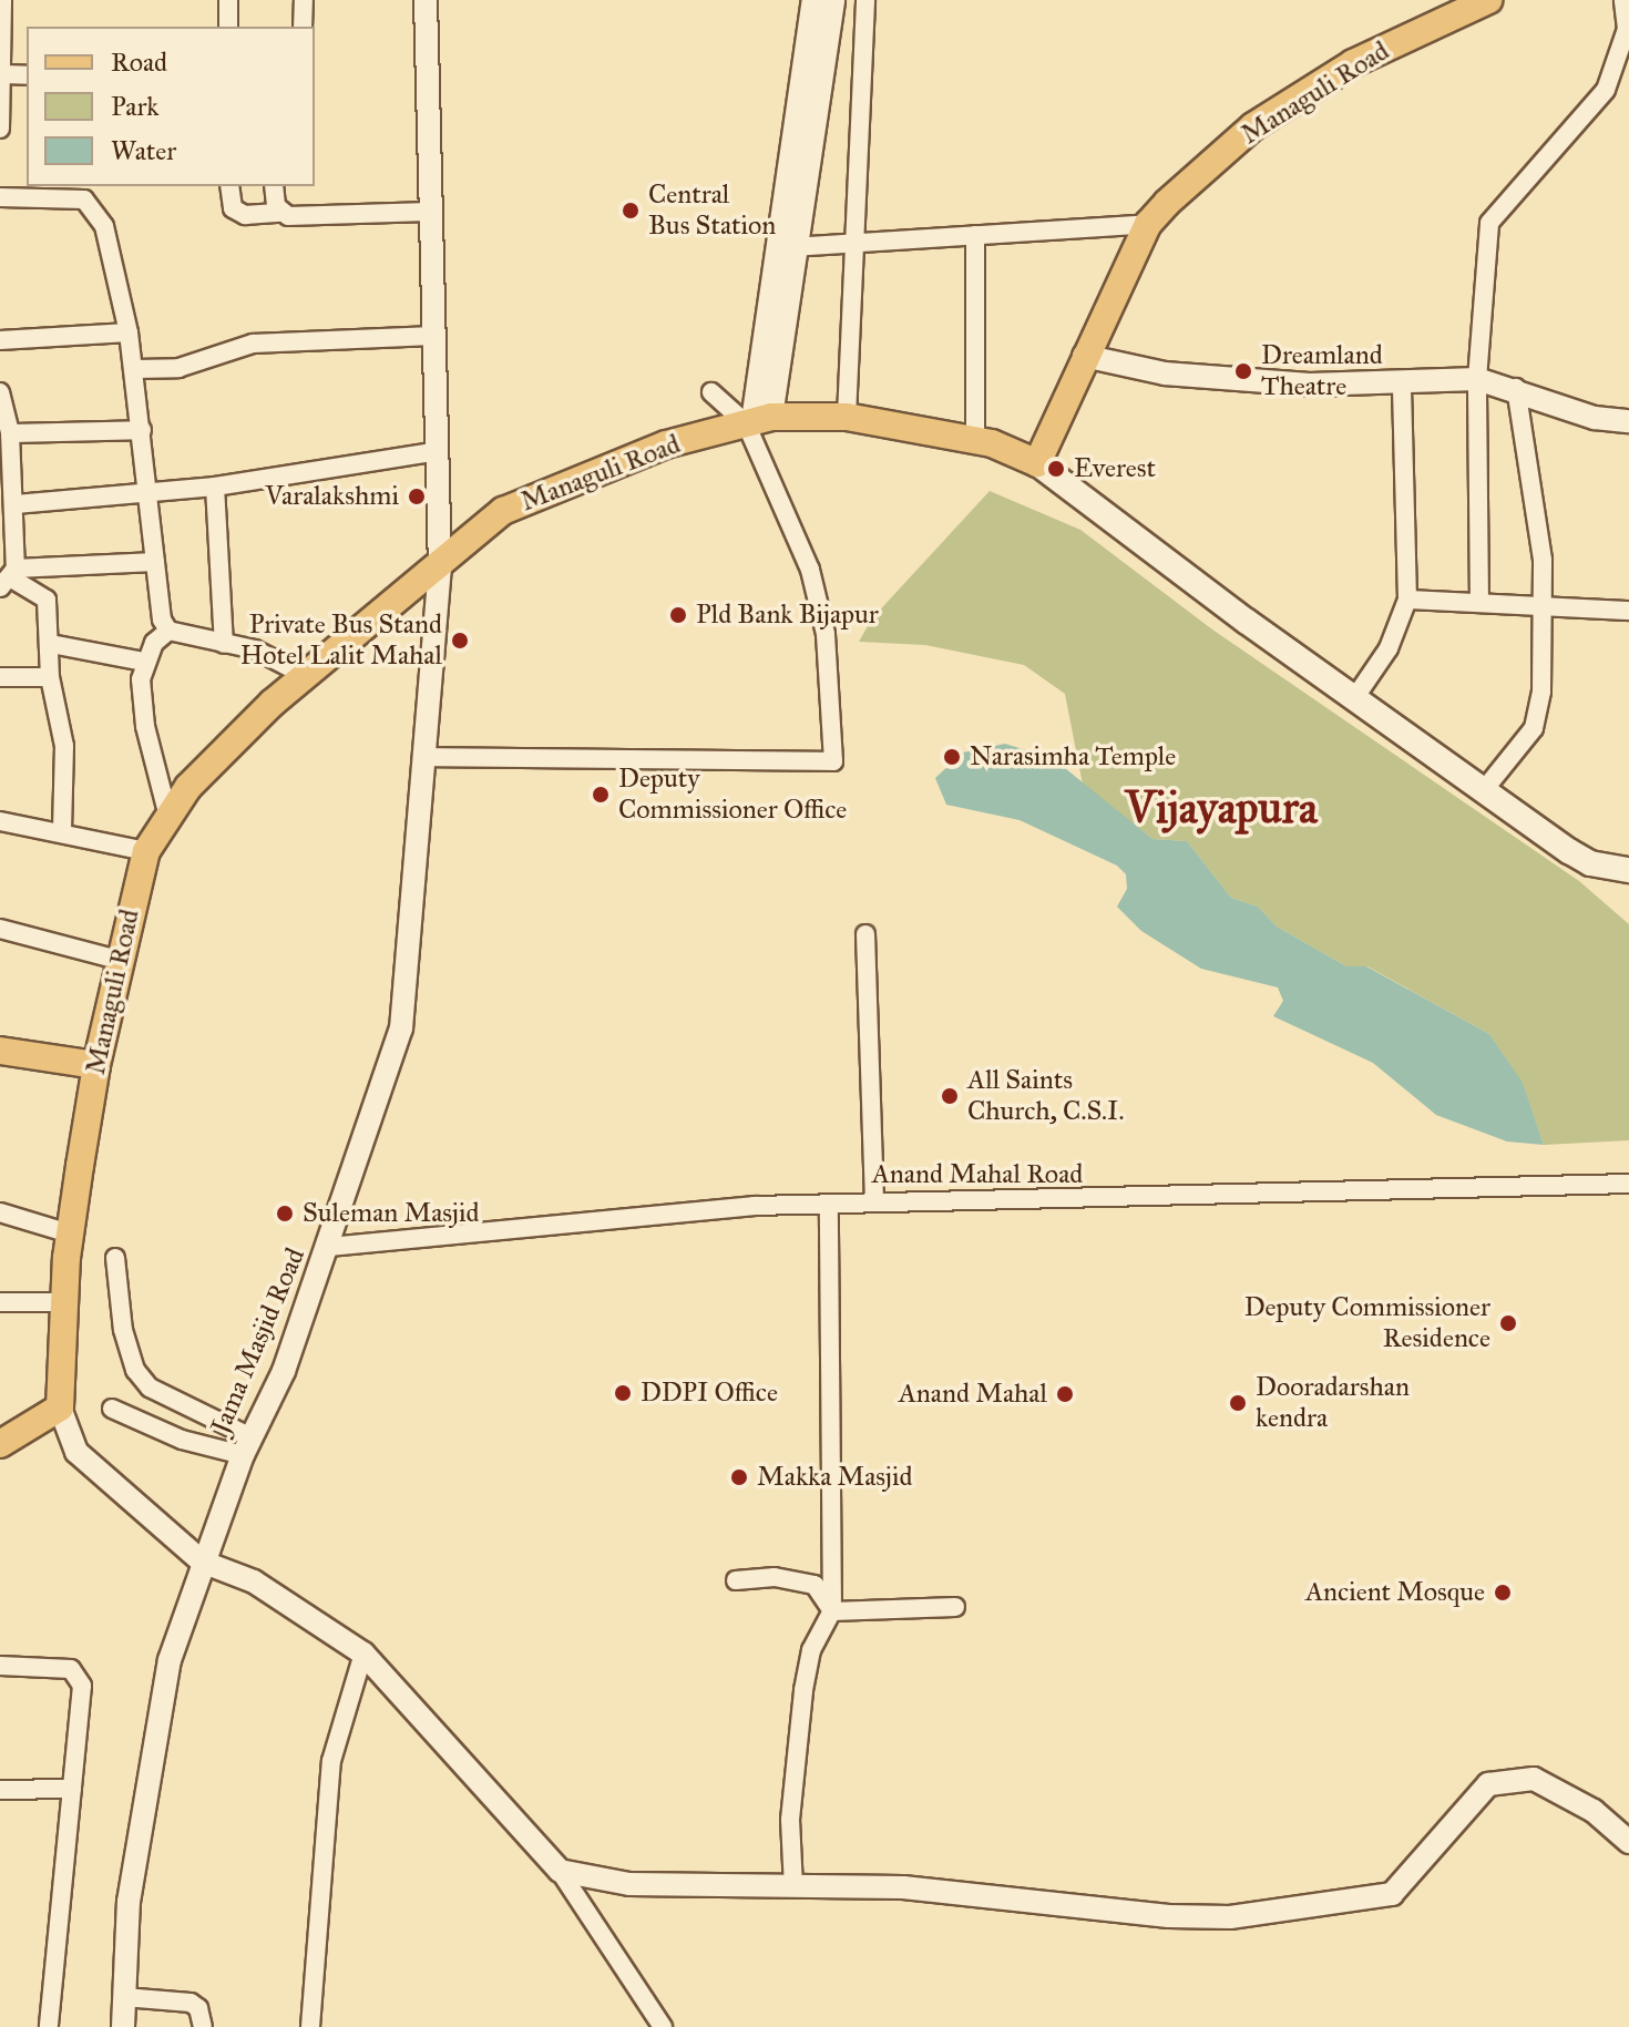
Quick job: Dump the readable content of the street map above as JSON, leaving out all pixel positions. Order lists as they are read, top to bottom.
{
  "streets": {
    "main road": ["Managuli Road"],
    "street": ["Anand Mahal Road", "Jama Masjid Road"]
  },
  "crossings": [
    ["Managuli Road", "Jama Masjid Road"],
    ["Anand Mahal Road", "Jama Masjid Road"]
  ],
  "districts": ["Vijayapura"],
  "places": [
    "Central Bus Station",
    "Dreamland Theatre",
    "Everest",
    "Varalakshmi",
    "Pld Bank Bijapur",
    "Private Bus Stand Hotel Lalit Mahal",
    "Narasimha Temple",
    "Deputy Commissioner Office",
    "All Saints Church, C.S.I.",
    "Suleman Masjid",
    "Deputy Commissioner Residence",
    "DDPI Office",
    "Anand Mahal",
    "Dooradarshan kendra",
    "Makka Masjid",
    "Ancient Mosque"
  ],
  "legend": ["Road", "Park", "Water"]
}
